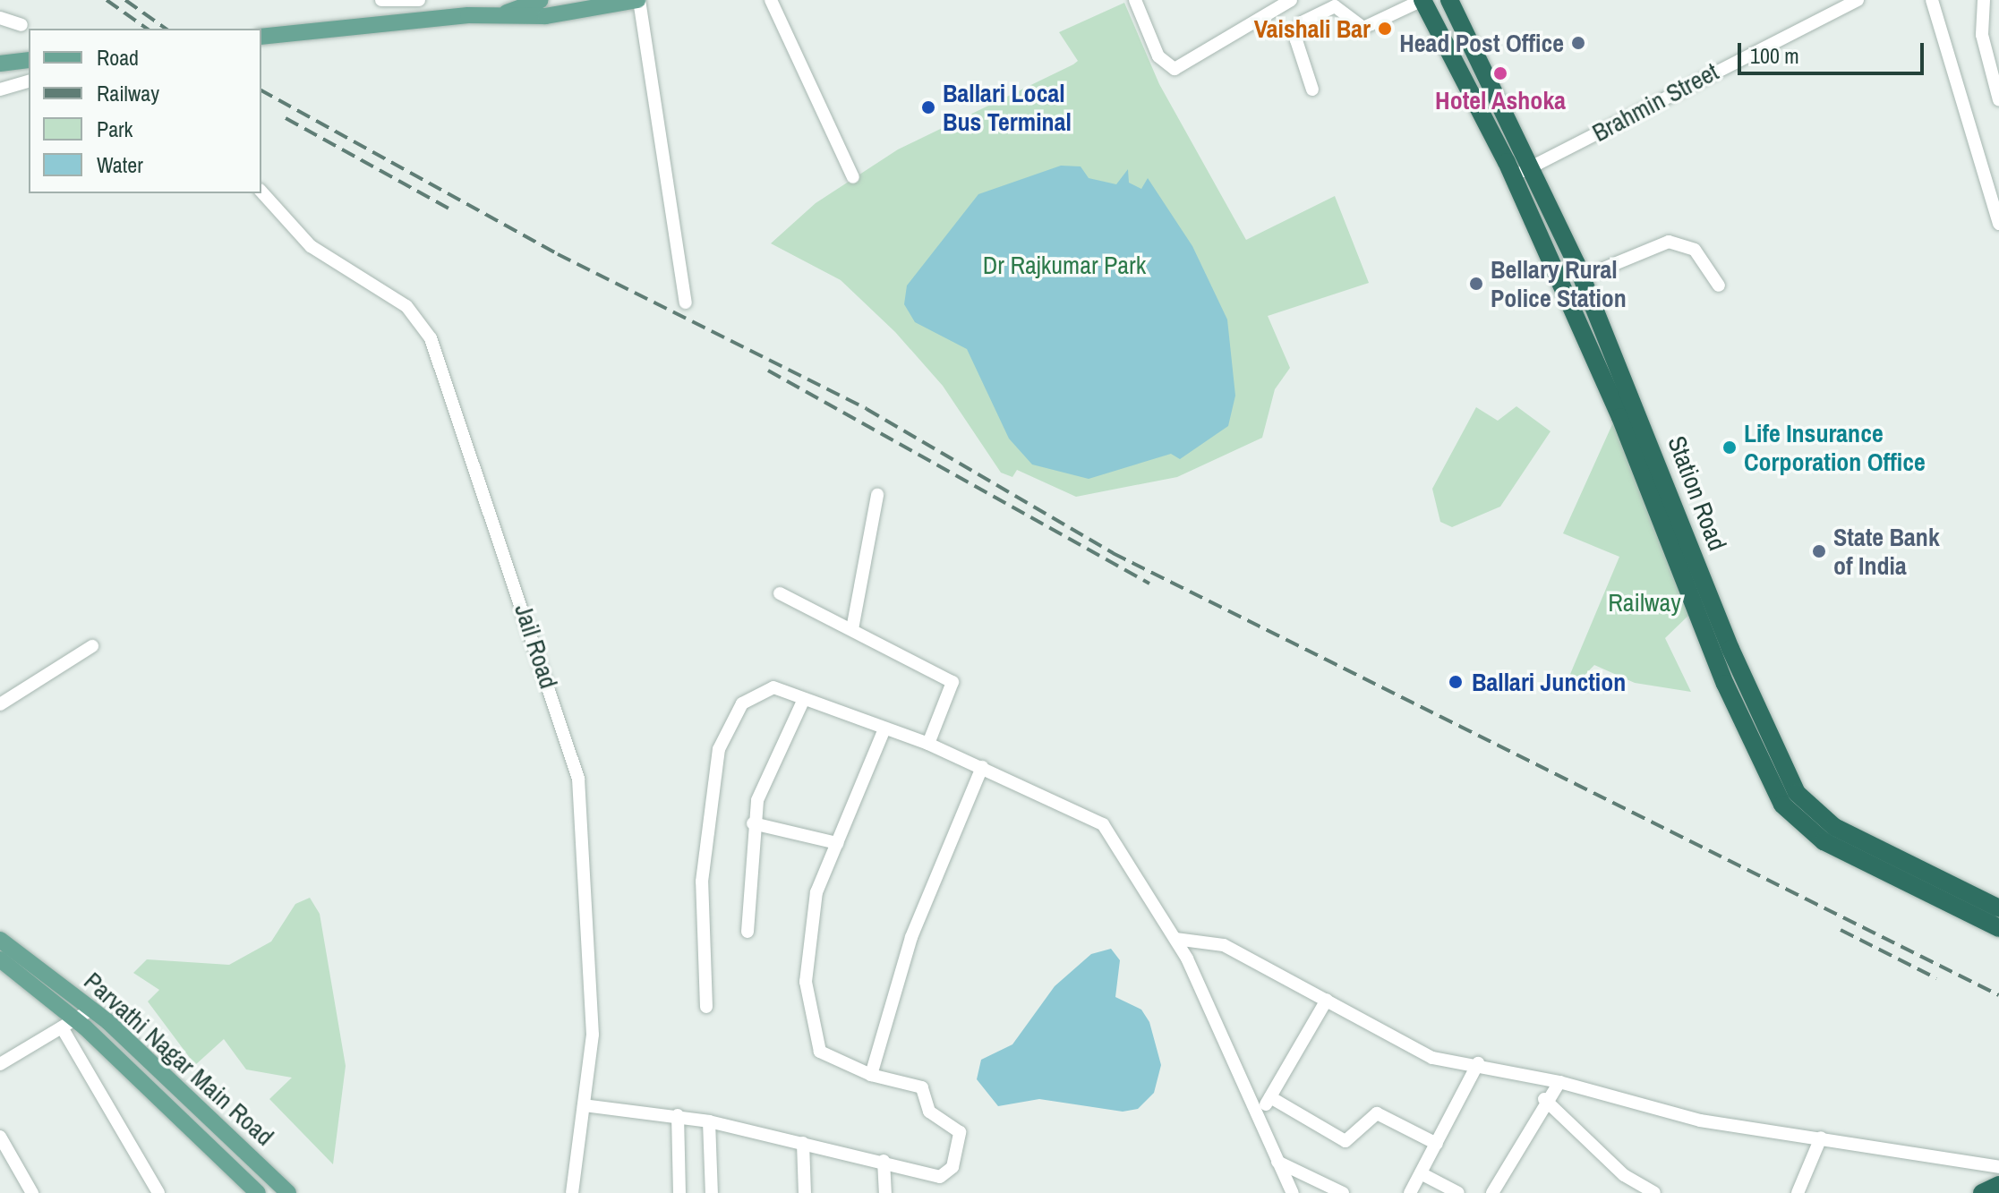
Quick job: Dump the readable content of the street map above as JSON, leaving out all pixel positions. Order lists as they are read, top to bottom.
{
  "streets": {
    "highway": ["Station Road"],
    "main road": ["Parvathi Nagar Main Road"],
    "street": ["Brahmin Street", "Jail Road"]
  },
  "crossings": [
    ["Brahmin Street", "Station Road"]
  ],
  "parks": ["Dr Rajkumar Park", "Railway"],
  "places": [
    "Vaishali Bar",
    "Head Post Office",
    "Hotel Ashoka",
    "Ballari Local Bus Terminal",
    "Bellary Rural Police Station",
    "Life Insurance Corporation Office",
    "State Bank of India",
    "Ballari Junction"
  ],
  "legend": [
    "Road",
    "Railway",
    "Park",
    "Water"
  ],
  "scale_bar": "100 m"
}
